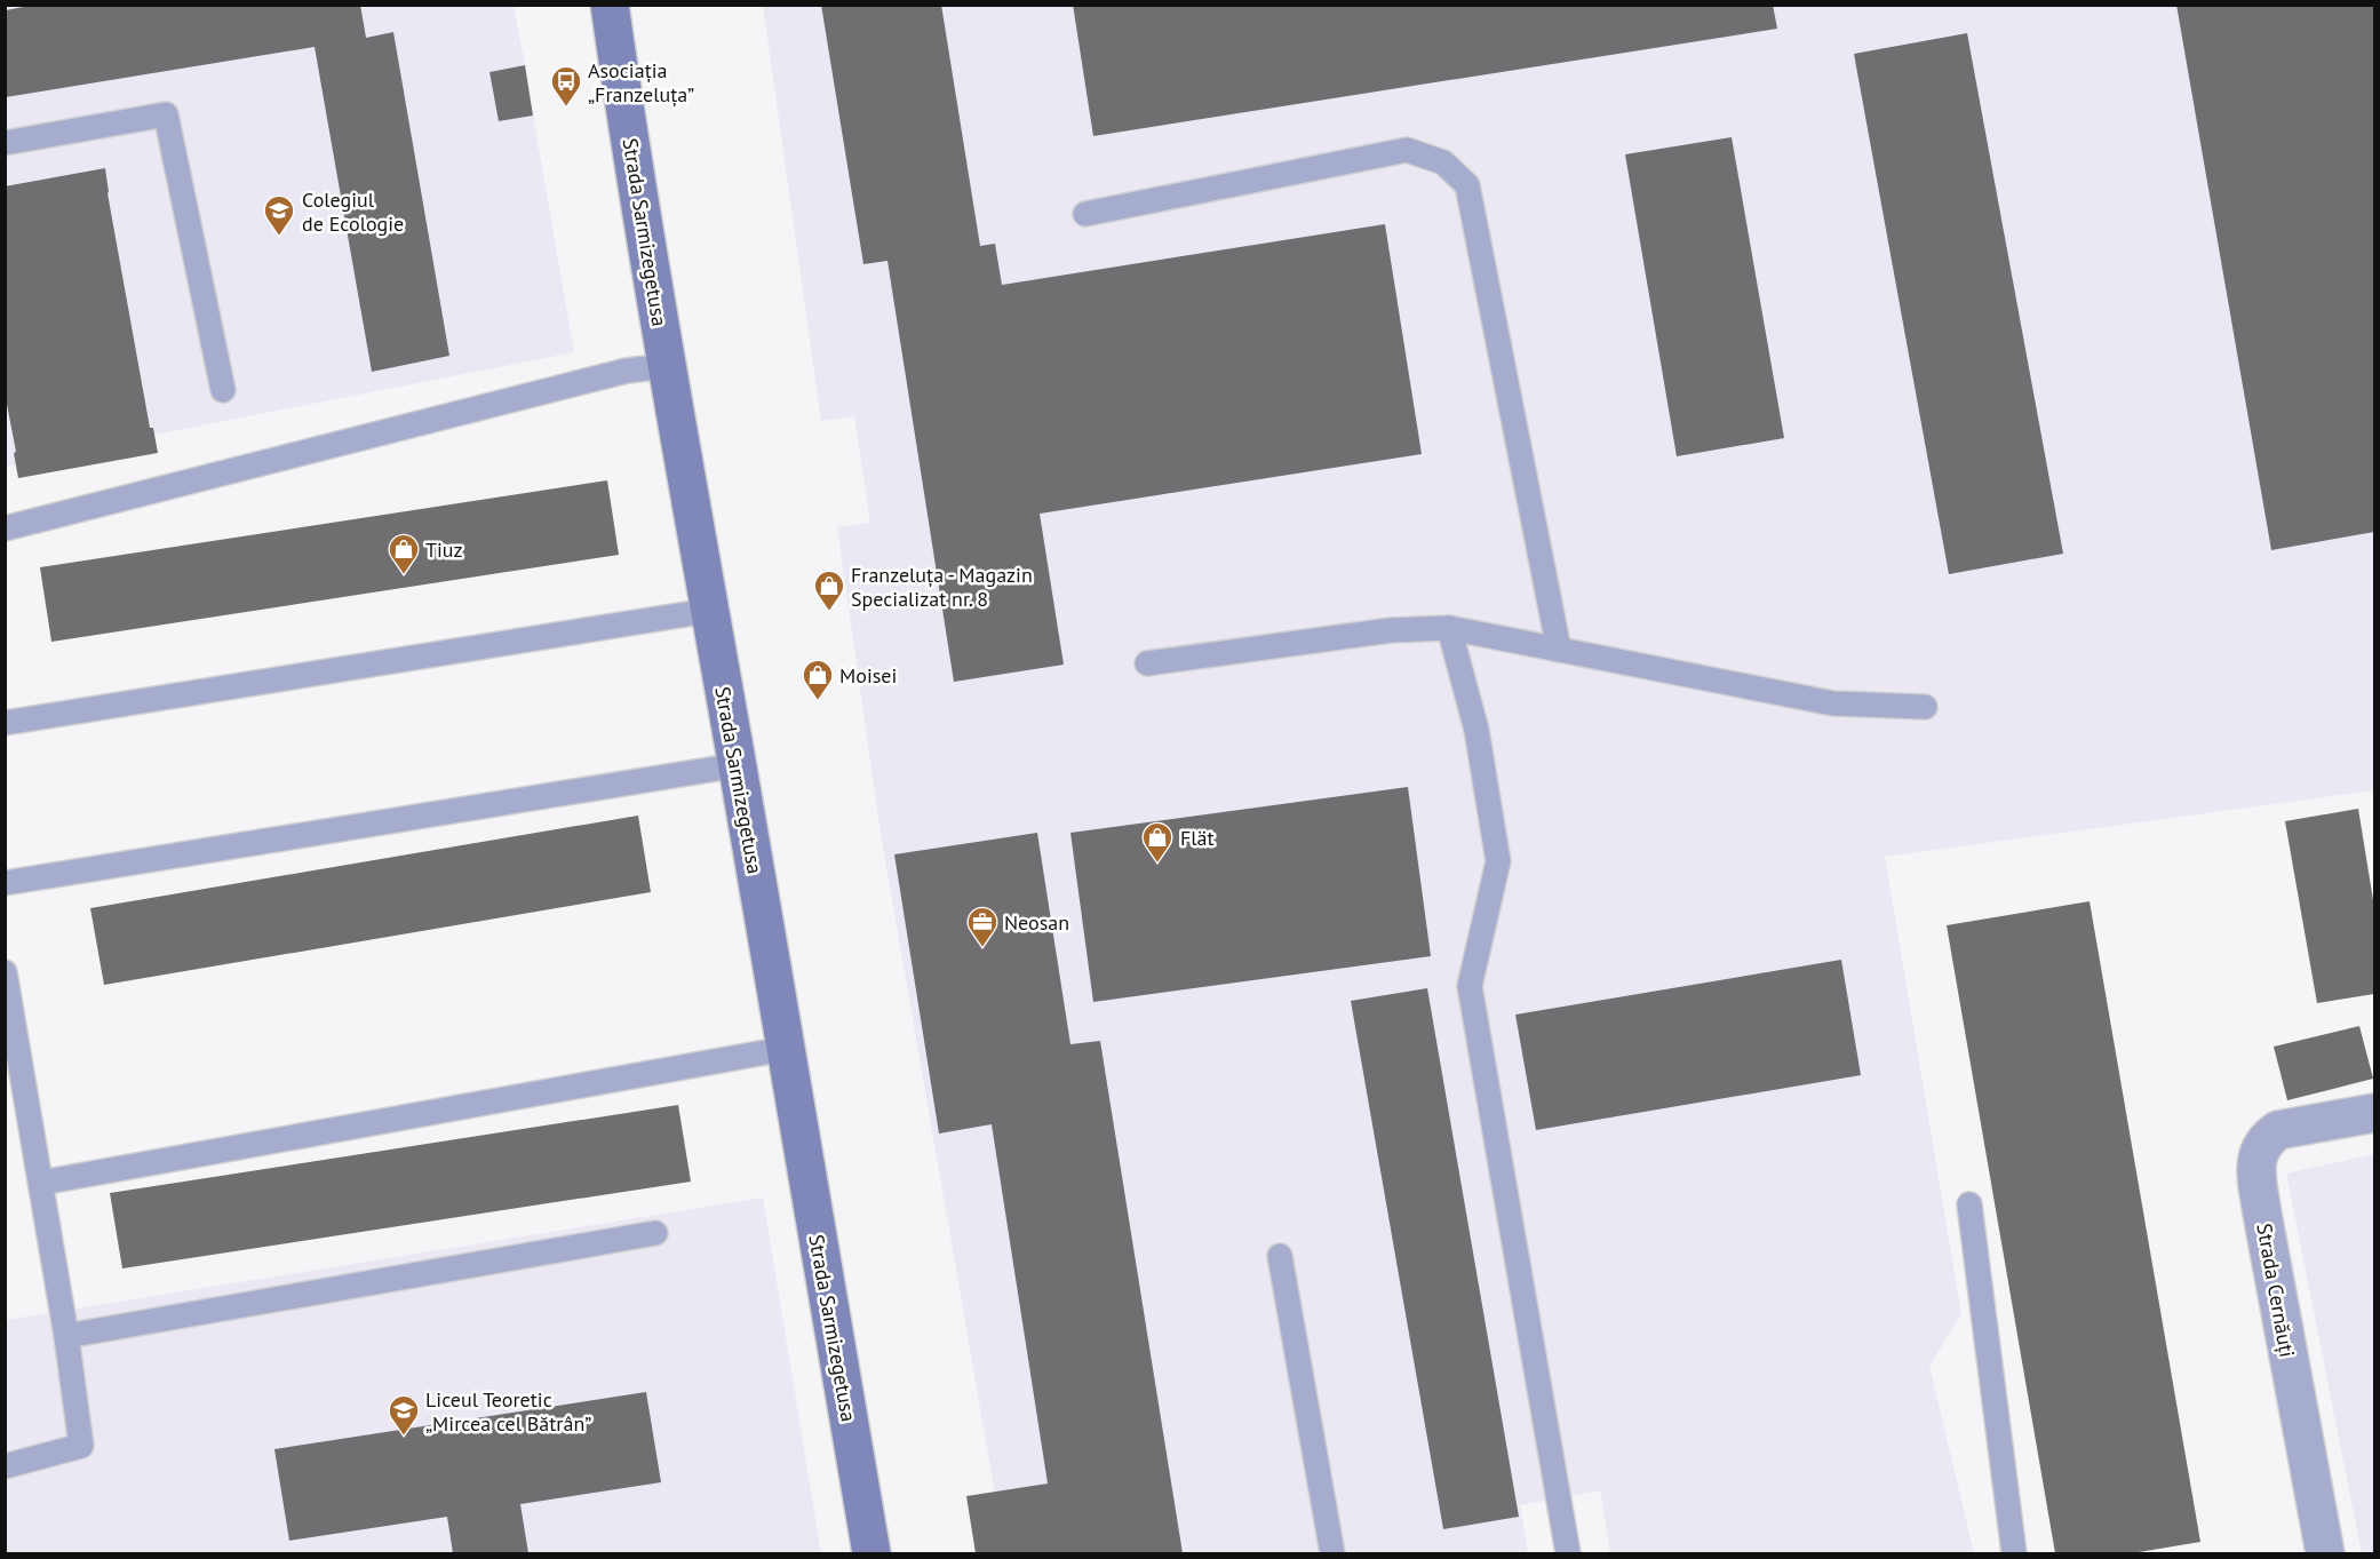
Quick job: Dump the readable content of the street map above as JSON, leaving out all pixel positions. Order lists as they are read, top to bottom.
{
  "streets": {
    "main road": ["Strada Sarmizegetusa"],
    "street": ["Strada Cernăuți"]
  },
  "places": {
    "bus stop": ["Asociația „Franzeluța”"],
    "school or university": ["Colegiul de Ecologie", "Liceul Teoretic „Mircea cel Bătrân”"],
    "shop": [
      "Tiuz",
      "Franzeluța - Magazin Specializat nr. 8",
      "Moisei",
      "Flät"
    ],
    "office": ["Neosan"]
  }
}
